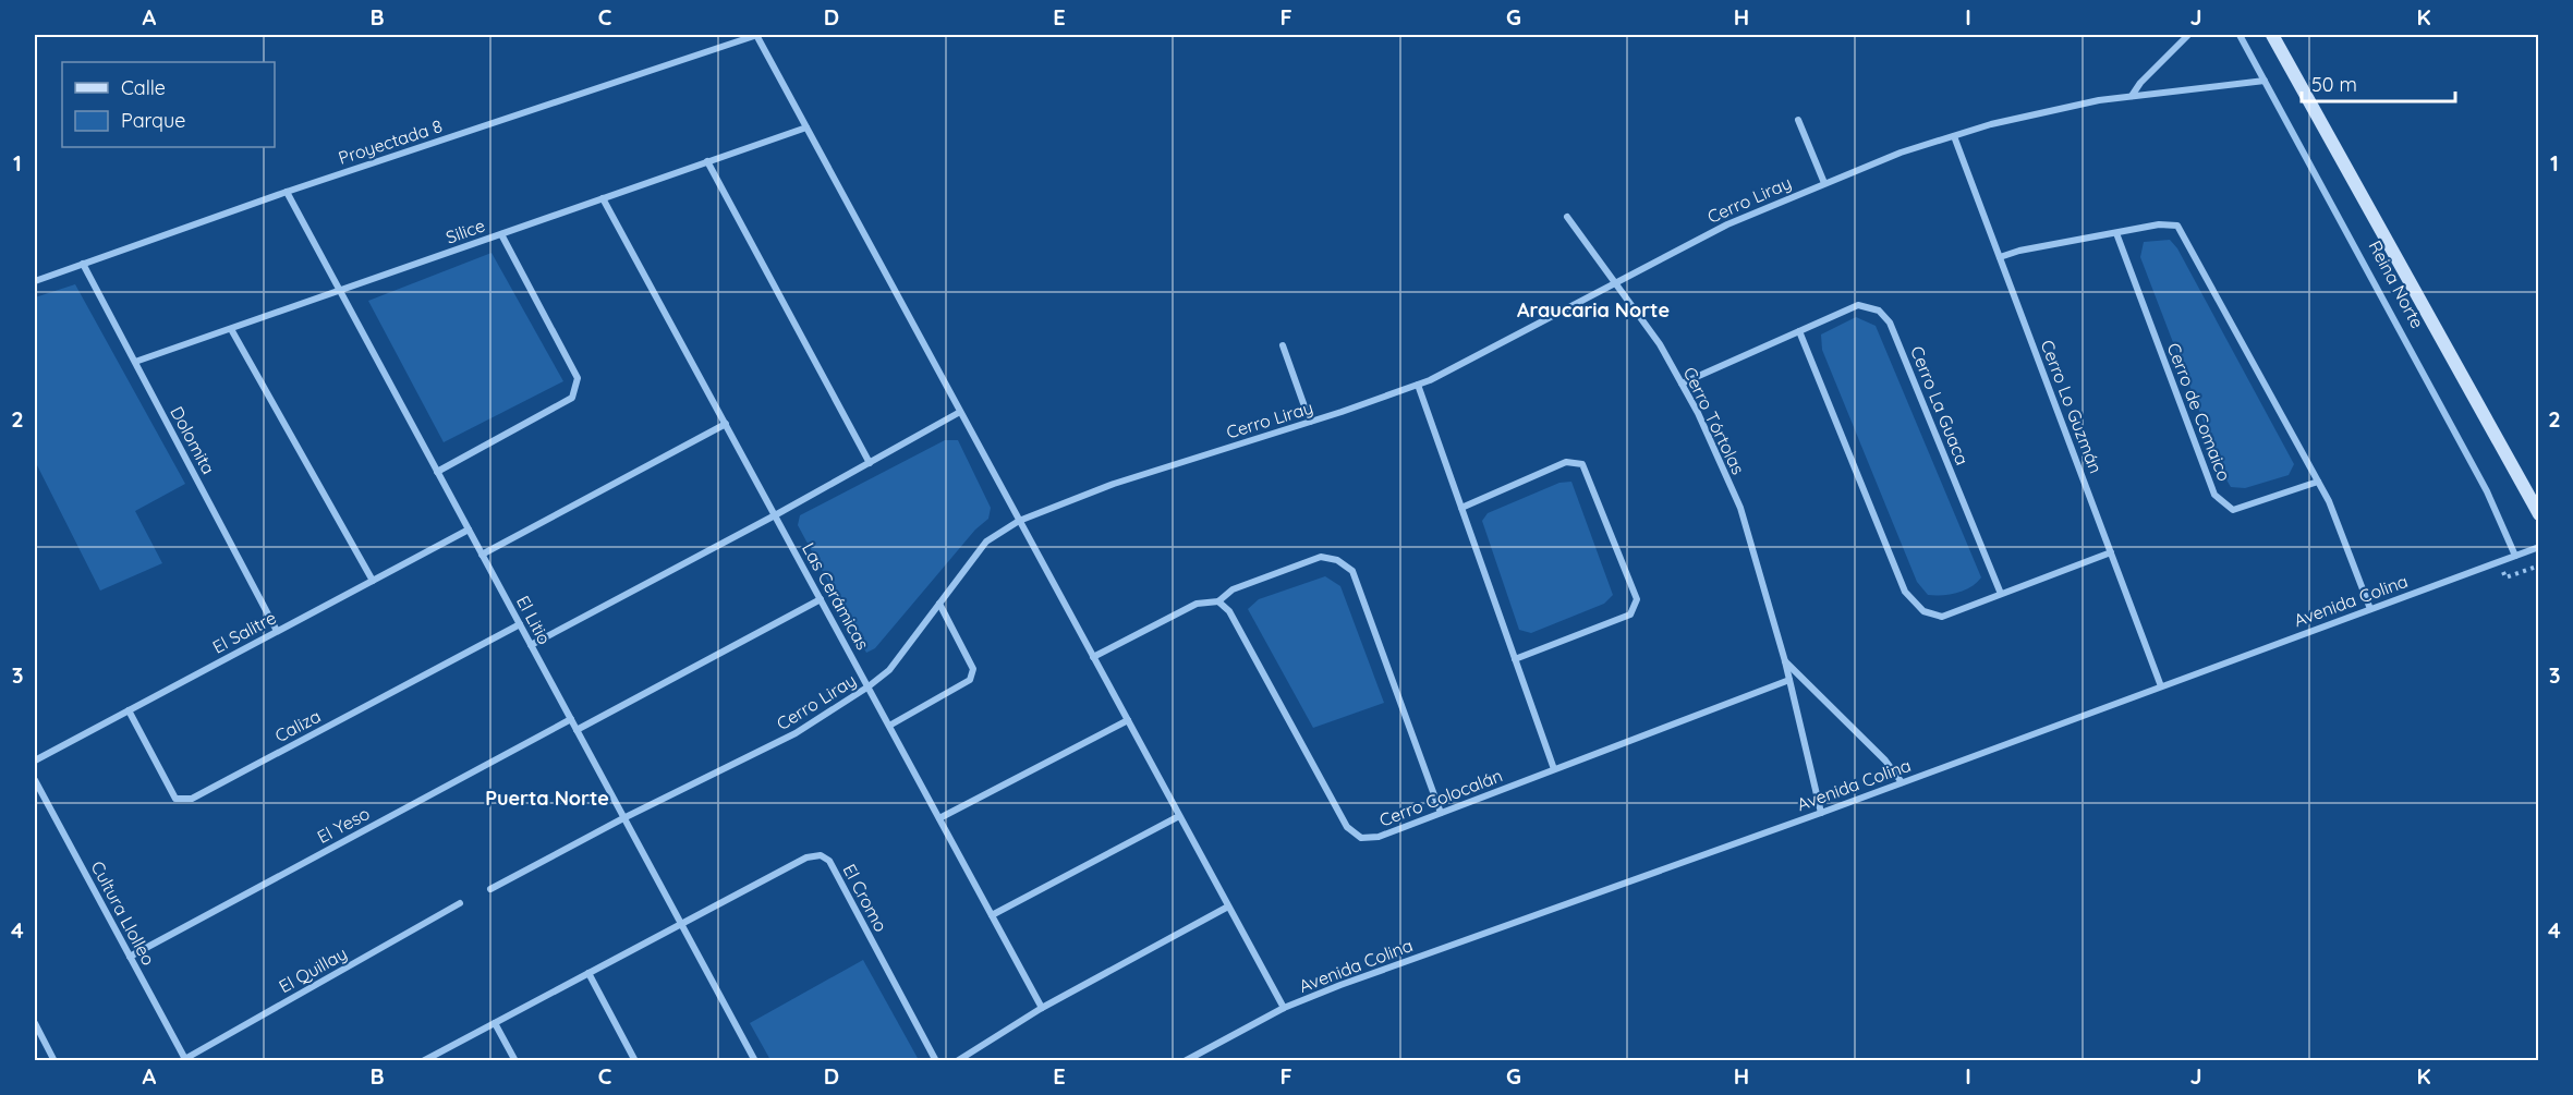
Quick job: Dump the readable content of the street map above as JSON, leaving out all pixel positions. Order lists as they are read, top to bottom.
{
  "streets": {
    "street": [
      "Proyectada 8",
      "Cerro Liray",
      "Silice",
      "Reina Norte",
      "Cerro La Guaca",
      "Cerro Lo Guzmán",
      "Cerro de Comaico",
      "Cerro Tórtolas",
      "Dolomita",
      "Las Cerámicas",
      "Avenida Colina",
      "El Litio",
      "El Salitre",
      "Caliza",
      "Cerro Colocalán",
      "El Yeso",
      "El Cromo",
      "Cultura Llolleo",
      "El Quillay"
    ]
  },
  "crossings": [
    ["Proyectada 8", "Dolomita"],
    ["Proyectada 8", "El Litio"],
    ["Cerro Liray", "Reina Norte"],
    ["Cerro Liray", "Cerro Lo Guzmán"],
    ["Cerro Liray", "Cerro Tórtolas"],
    ["Cerro Liray", "Las Cerámicas"],
    ["Cerro Liray", "El Litio"],
    ["Silice", "Dolomita"],
    ["Silice", "Las Cerámicas"],
    ["Silice", "El Litio"],
    ["Reina Norte", "Avenida Colina"],
    ["Cerro La Guaca", "Cerro Tórtolas"],
    ["Cerro Lo Guzmán", "Avenida Colina"],
    ["Cerro Tórtolas", "Avenida Colina"],
    ["Cerro Tórtolas", "Cerro Colocalán"],
    ["Dolomita", "El Salitre"],
    ["El Litio", "El Salitre"],
    ["El Litio", "Caliza"],
    ["El Litio", "El Yeso"],
    ["El Litio", "El Cromo"],
    ["El Salitre", "Caliza"],
    ["El Yeso", "Cultura Llolleo"],
    ["Cultura Llolleo", "El Quillay"]
  ],
  "districts": ["Araucaria Norte", "Puerta Norte"],
  "legend": ["Calle", "Parque"],
  "scale_bar": "50 m",
  "grid": {
    "columns": [
      "A",
      "B",
      "C",
      "D",
      "E",
      "F",
      "G",
      "H",
      "I",
      "J",
      "K"
    ],
    "rows": [
      "1",
      "2",
      "3",
      "4"
    ]
  }
}
